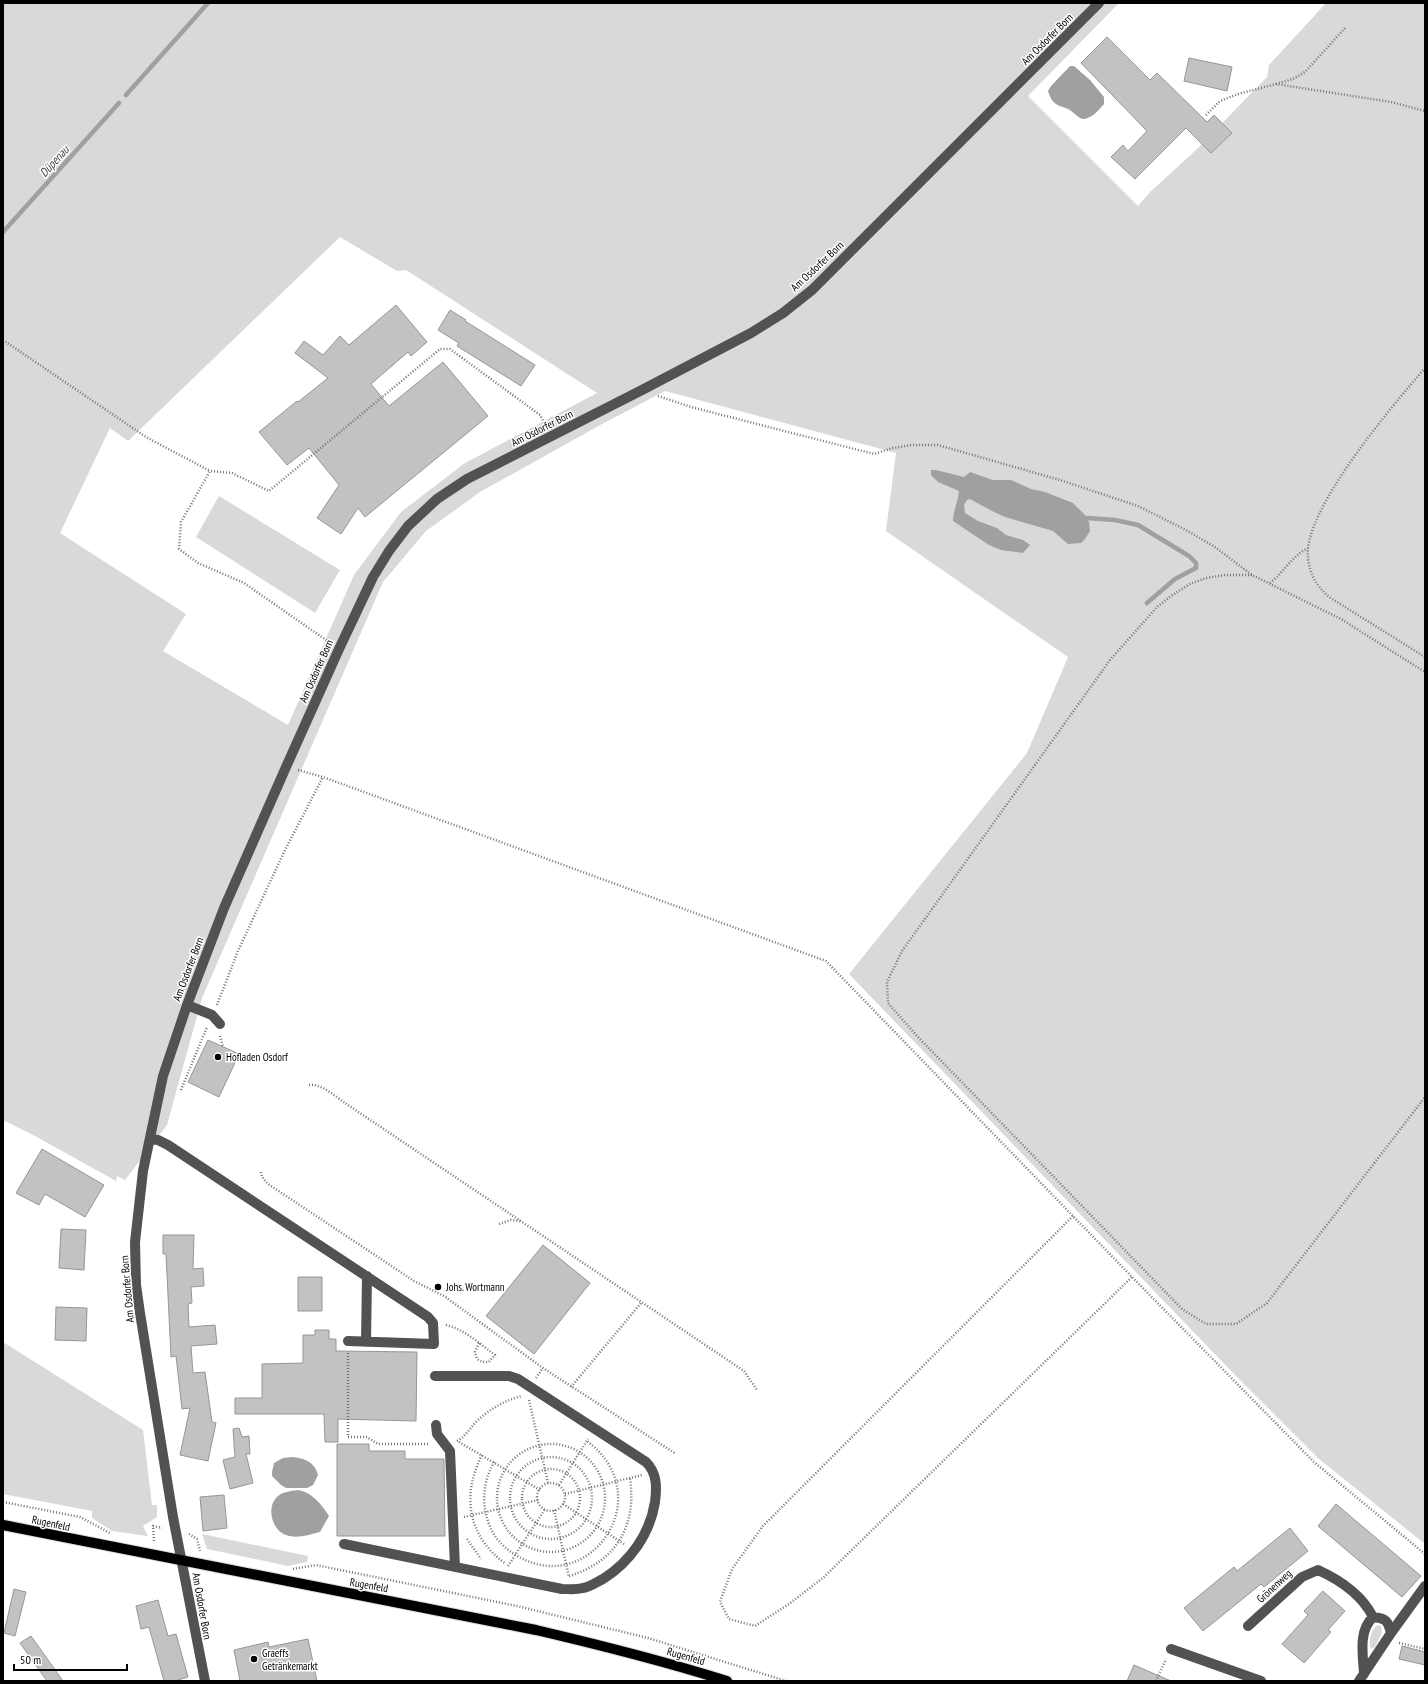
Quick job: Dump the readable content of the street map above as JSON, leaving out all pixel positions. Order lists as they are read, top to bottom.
{
  "streets": {
    "main road": ["Rugenfeld"],
    "street": ["Am Osdorfer Born", "Grönenweg"]
  },
  "crossings": [
    ["Am Osdorfer Born", "Rugenfeld"]
  ],
  "water": ["Düpenau"],
  "places": ["Hofladen Osdorf", "Johs. Wortmann", "Graeffs Getränkemarkt"],
  "scale_bar": "50 m"
}
